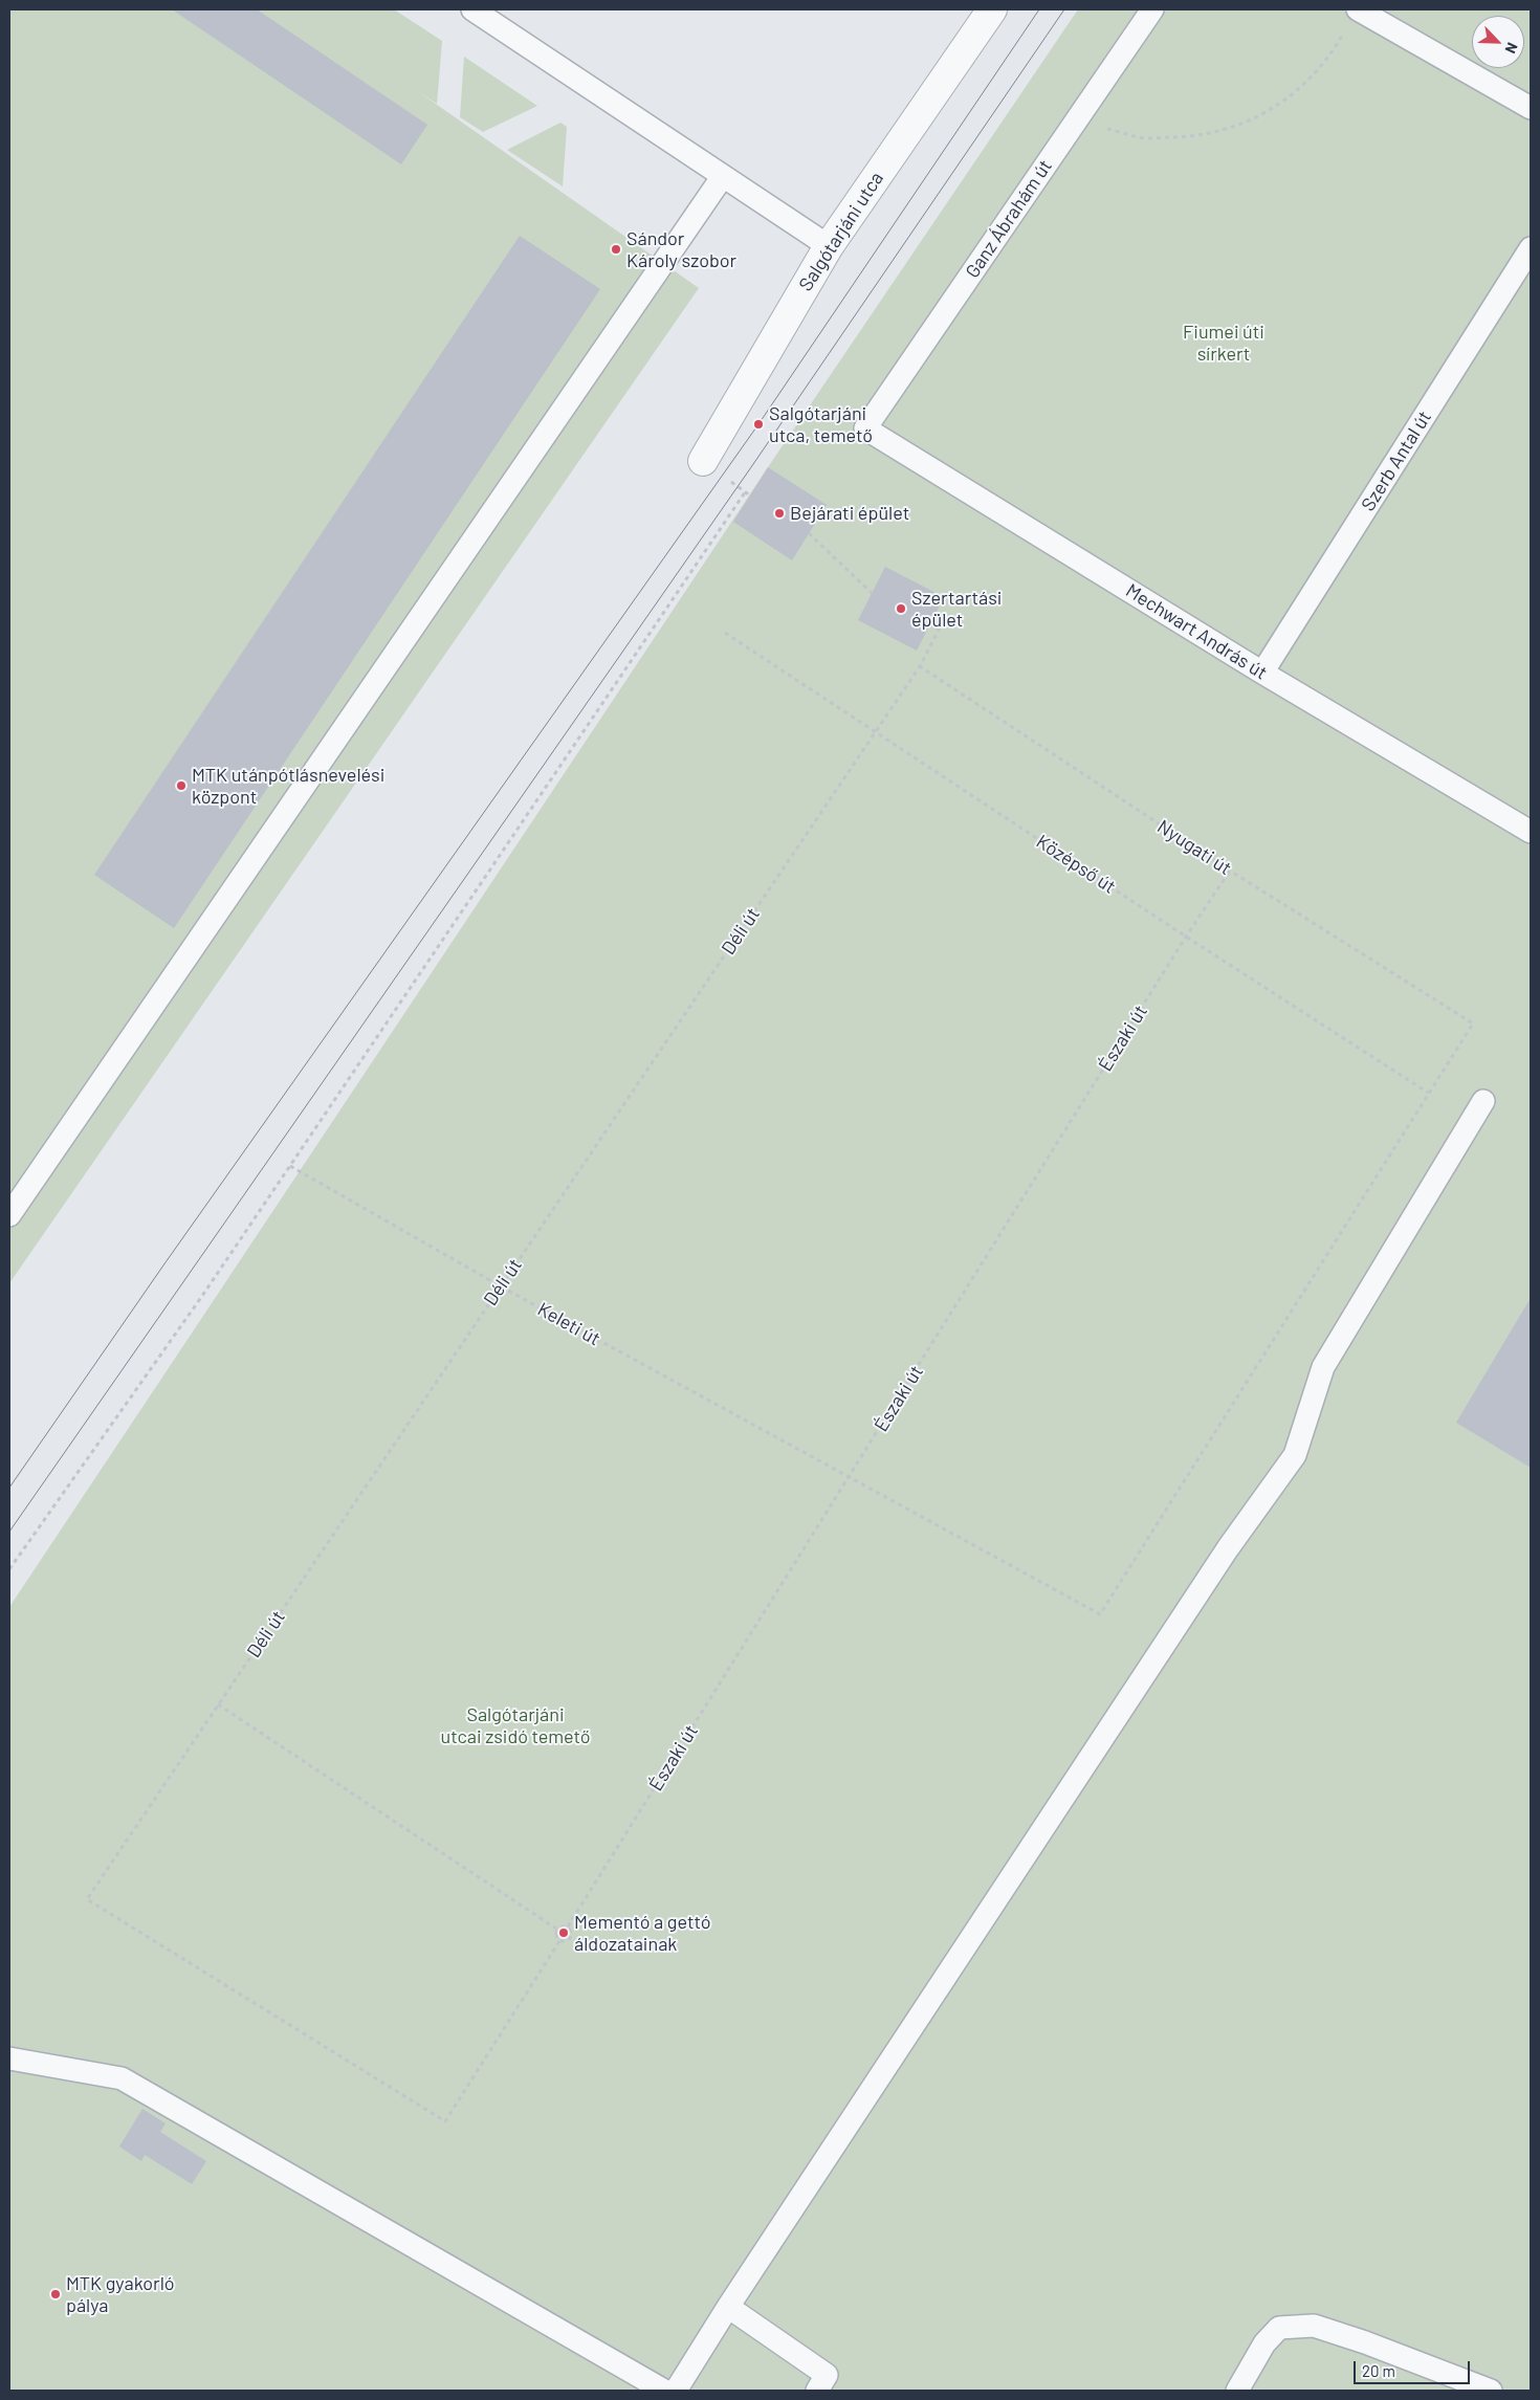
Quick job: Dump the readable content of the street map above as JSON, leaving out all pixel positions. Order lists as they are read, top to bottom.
{
  "streets": {
    "street": ["Salgótarjáni utca"],
    "lane": ["Ganz Ábrahám út", "Szerb Antal út", "Mechwart András út"],
    "path": [
      "Nyugati út",
      "Középső út",
      "Déli út",
      "Északi út",
      "Keleti út"
    ]
  },
  "crossings": [
    ["Ganz Ábrahám út", "Mechwart András út"],
    ["Szerb Antal út", "Mechwart András út"],
    ["Nyugati út", "Középső út"],
    ["Nyugati út", "Déli út"],
    ["Nyugati út", "Északi út"],
    ["Nyugati út", "Keleti út"],
    ["Középső út", "Déli út"],
    ["Középső út", "Északi út"],
    ["Középső út", "Keleti út"],
    ["Déli út", "Északi út"],
    ["Déli út", "Keleti út"],
    ["Északi út", "Keleti út"]
  ],
  "parks": ["Fiumei úti sírkert", "Salgótarjáni utcai zsidó temető"],
  "places": [
    "Sándor Károly szobor",
    "Salgótarjáni utca, temető",
    "Bejárati épület",
    "Szertartási épület",
    "MTK utánpótlásnevelési központ",
    "Mementó a gettó áldozatainak",
    "MTK gyakorló pálya"
  ],
  "scale_bar": "20 m",
  "north": "bottom right"
}
